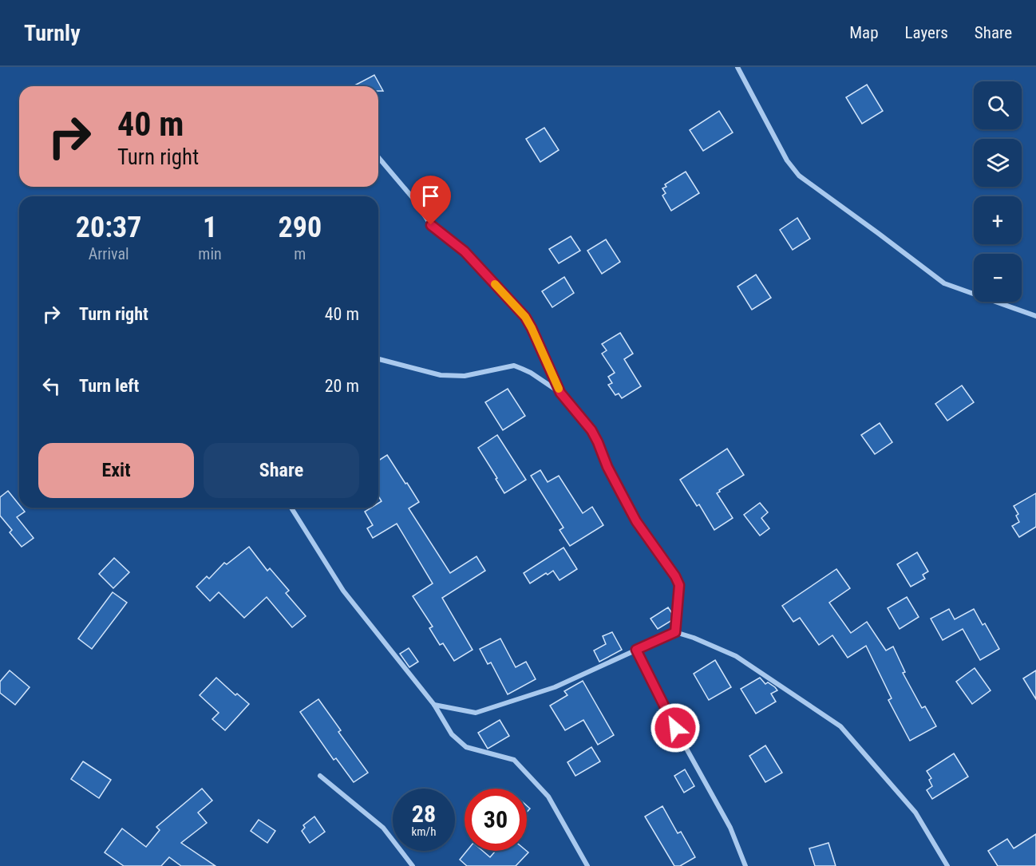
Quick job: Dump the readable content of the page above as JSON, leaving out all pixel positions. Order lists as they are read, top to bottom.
{
  "page": {
    "header": "Turnly",
    "nav": ["Map", "Layers", "Share"],
    "map_buttons": ["+", "−"],
    "turn": ["40 m", "Turn right"],
    "eta": [
      "20:37",
      "Arrival",
      "1",
      "min",
      "290",
      "m"
    ],
    "list": [
      {
        "name": "Turn right",
        "value": "40 m"
      },
      {
        "name": "Turn left",
        "value": "20 m"
      }
    ],
    "buttons": ["Exit", "Share"],
    "speed": "28 km/h",
    "limit": "30"
  }
}
